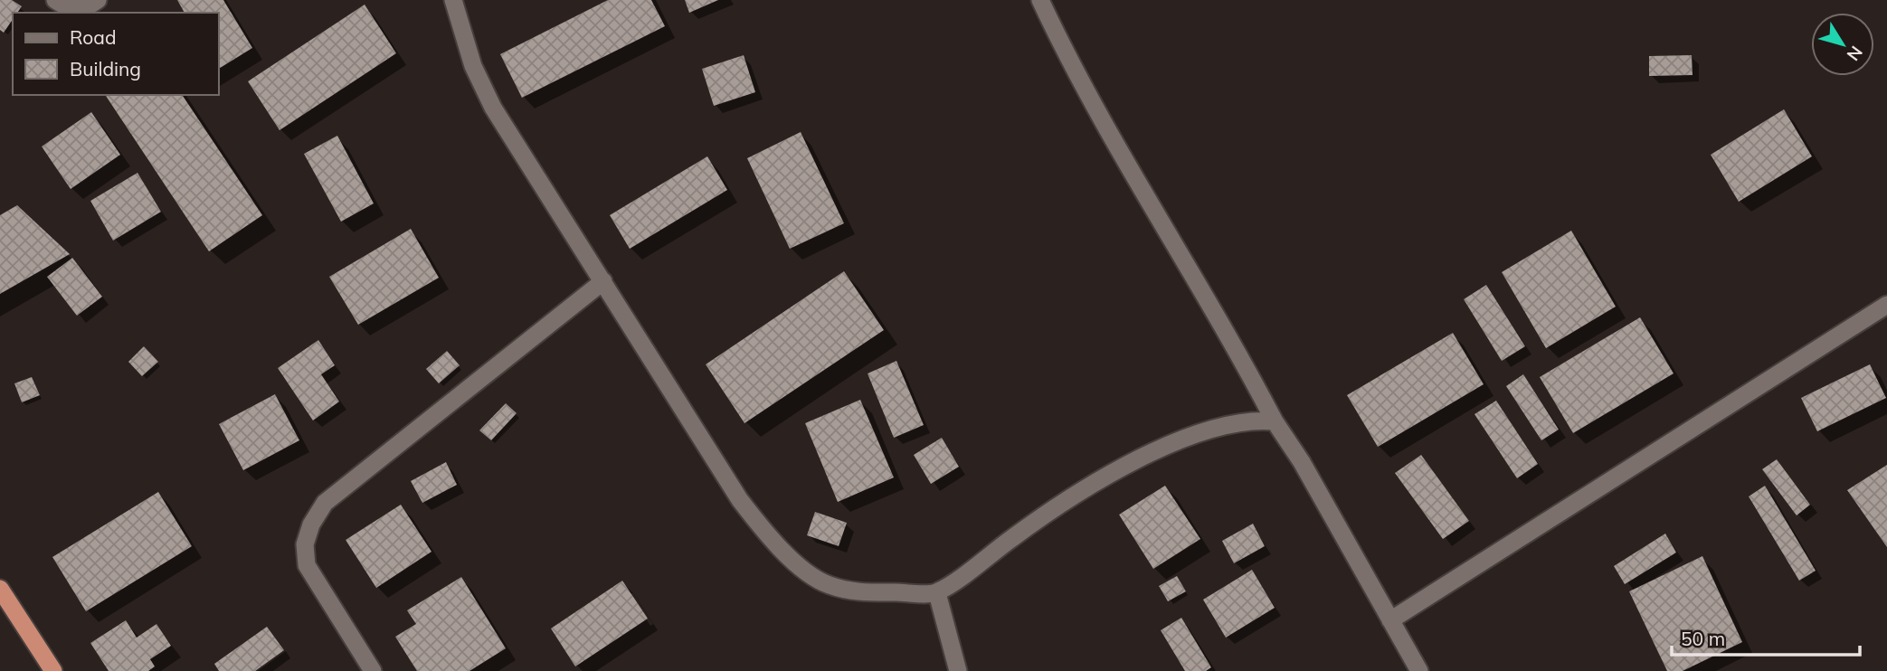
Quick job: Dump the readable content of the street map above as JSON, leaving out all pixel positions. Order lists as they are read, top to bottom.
{
  "legend": ["Road", "Building"],
  "scale_bar": "50 m",
  "north": "bottom right"
}
